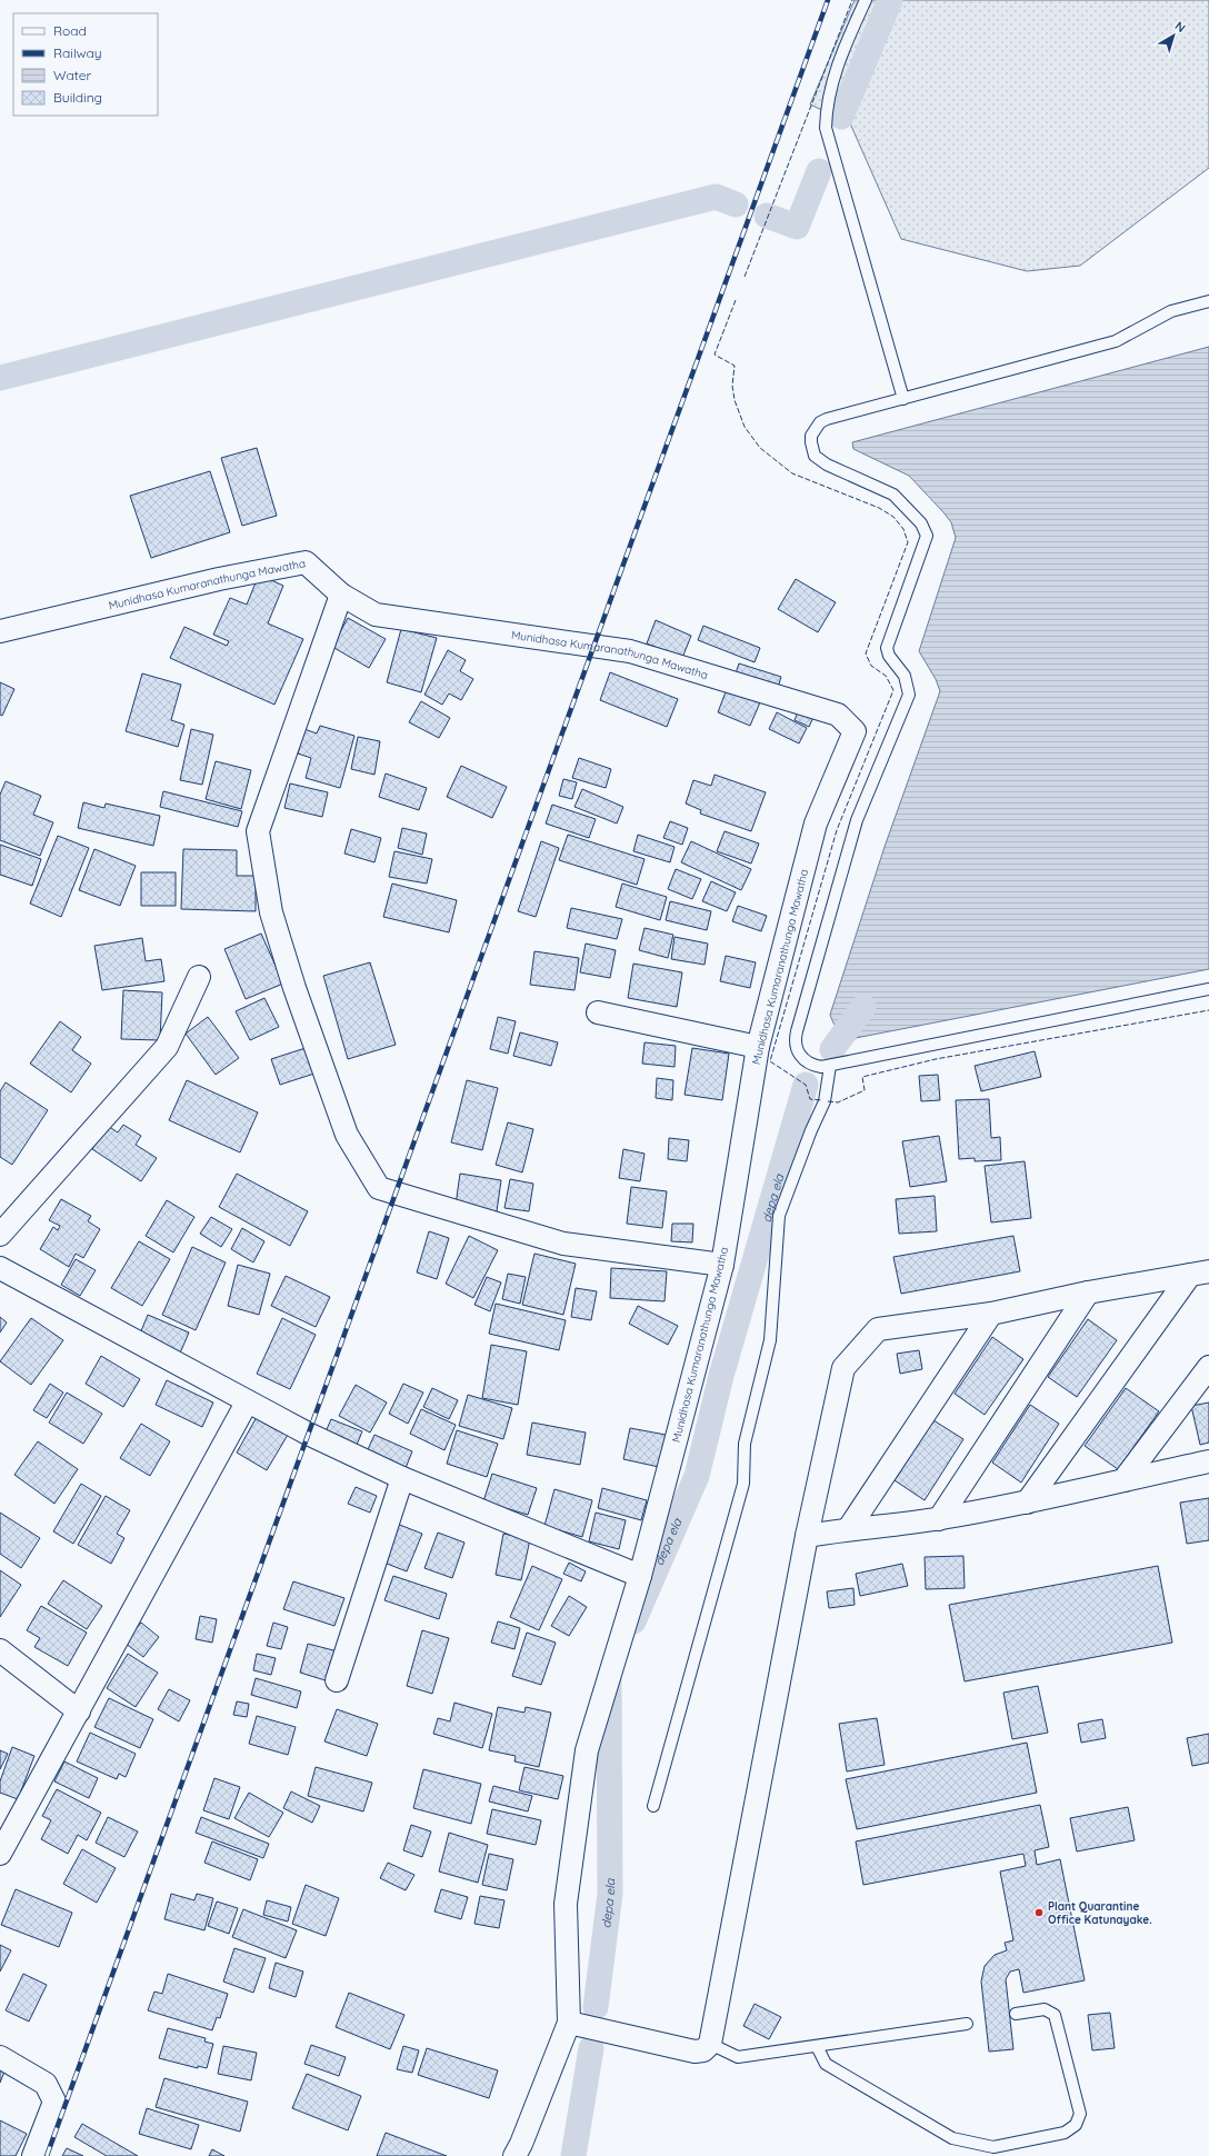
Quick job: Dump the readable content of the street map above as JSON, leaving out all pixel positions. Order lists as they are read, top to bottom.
{
  "streets": {
    "street": ["Munidhasa Kumaranathunga Mawatha"]
  },
  "water": ["depa ela"],
  "places": ["Plant Quarantine Office Katunayake."],
  "legend": [
    "Road",
    "Railway",
    "Water",
    "Building"
  ],
  "north": "top right"
}
